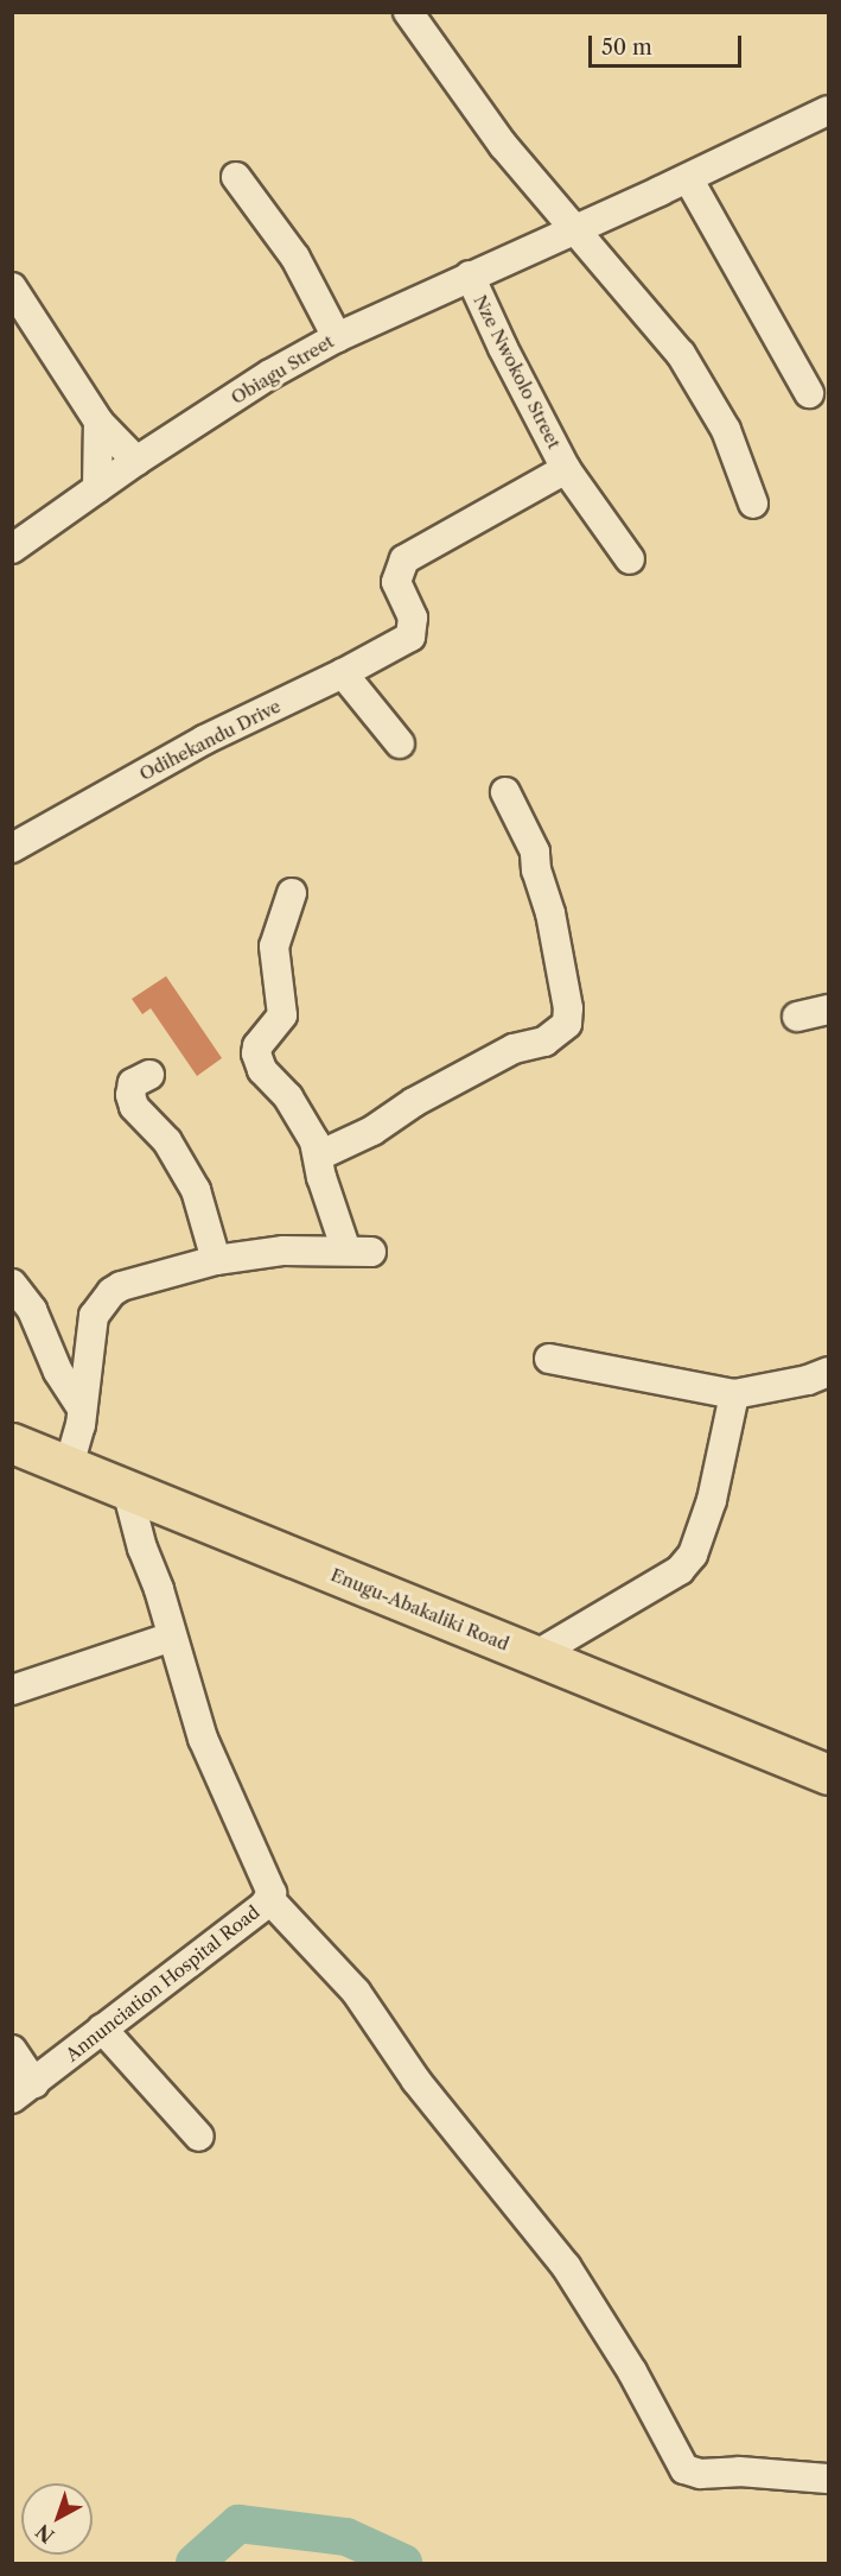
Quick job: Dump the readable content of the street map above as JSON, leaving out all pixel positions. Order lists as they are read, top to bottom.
{
  "streets": {
    "highway": ["Enugu-Abakaliki Road"],
    "street": [
      "Obiagu Street",
      "Nze Nwokolo Street",
      "Odihekandu Drive",
      "Annunciation Hospital Road"
    ]
  },
  "crossings": [
    ["Obiagu Street", "Nze Nwokolo Street"],
    ["Nze Nwokolo Street", "Odihekandu Drive"],
    ["Enugu-Abakaliki Road", "Annunciation Hospital Road"]
  ],
  "scale_bar": "50 m",
  "north": "bottom left"
}
